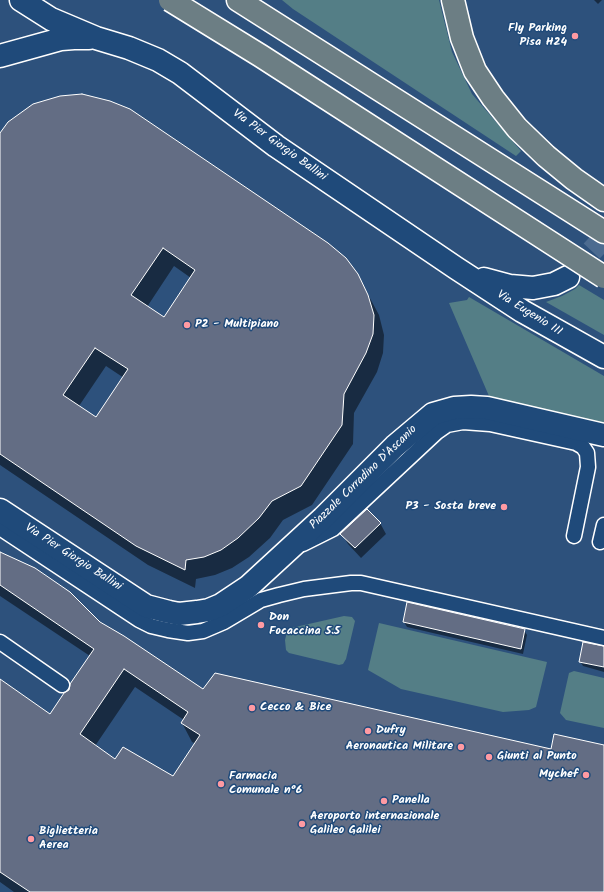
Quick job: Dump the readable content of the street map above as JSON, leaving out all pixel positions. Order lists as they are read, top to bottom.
{
  "streets": {
    "street": ["Via Pier Giorgio Ballini", "Via Eugenio III", "Piazzale Corradino D'Ascanio"]
  },
  "crossings": [
    ["Via Pier Giorgio Ballini", "Via Eugenio III"],
    ["Via Pier Giorgio Ballini", "Piazzale Corradino D'Ascanio"]
  ],
  "places": [
    "Fly Parking Pisa H24",
    "P2 - Multipiano",
    "P3 - Sosta breve",
    "Don Focaccina 5.5",
    "Cecco & Bice",
    "Dufry",
    "Aeronautica Militare",
    "Giunti al Punto",
    "Mychef",
    "Farmacia Comunale n°6",
    "Panella",
    "Aeroporto internazionale Galileo Galilei",
    "Biglietteria Aerea"
  ]
}
